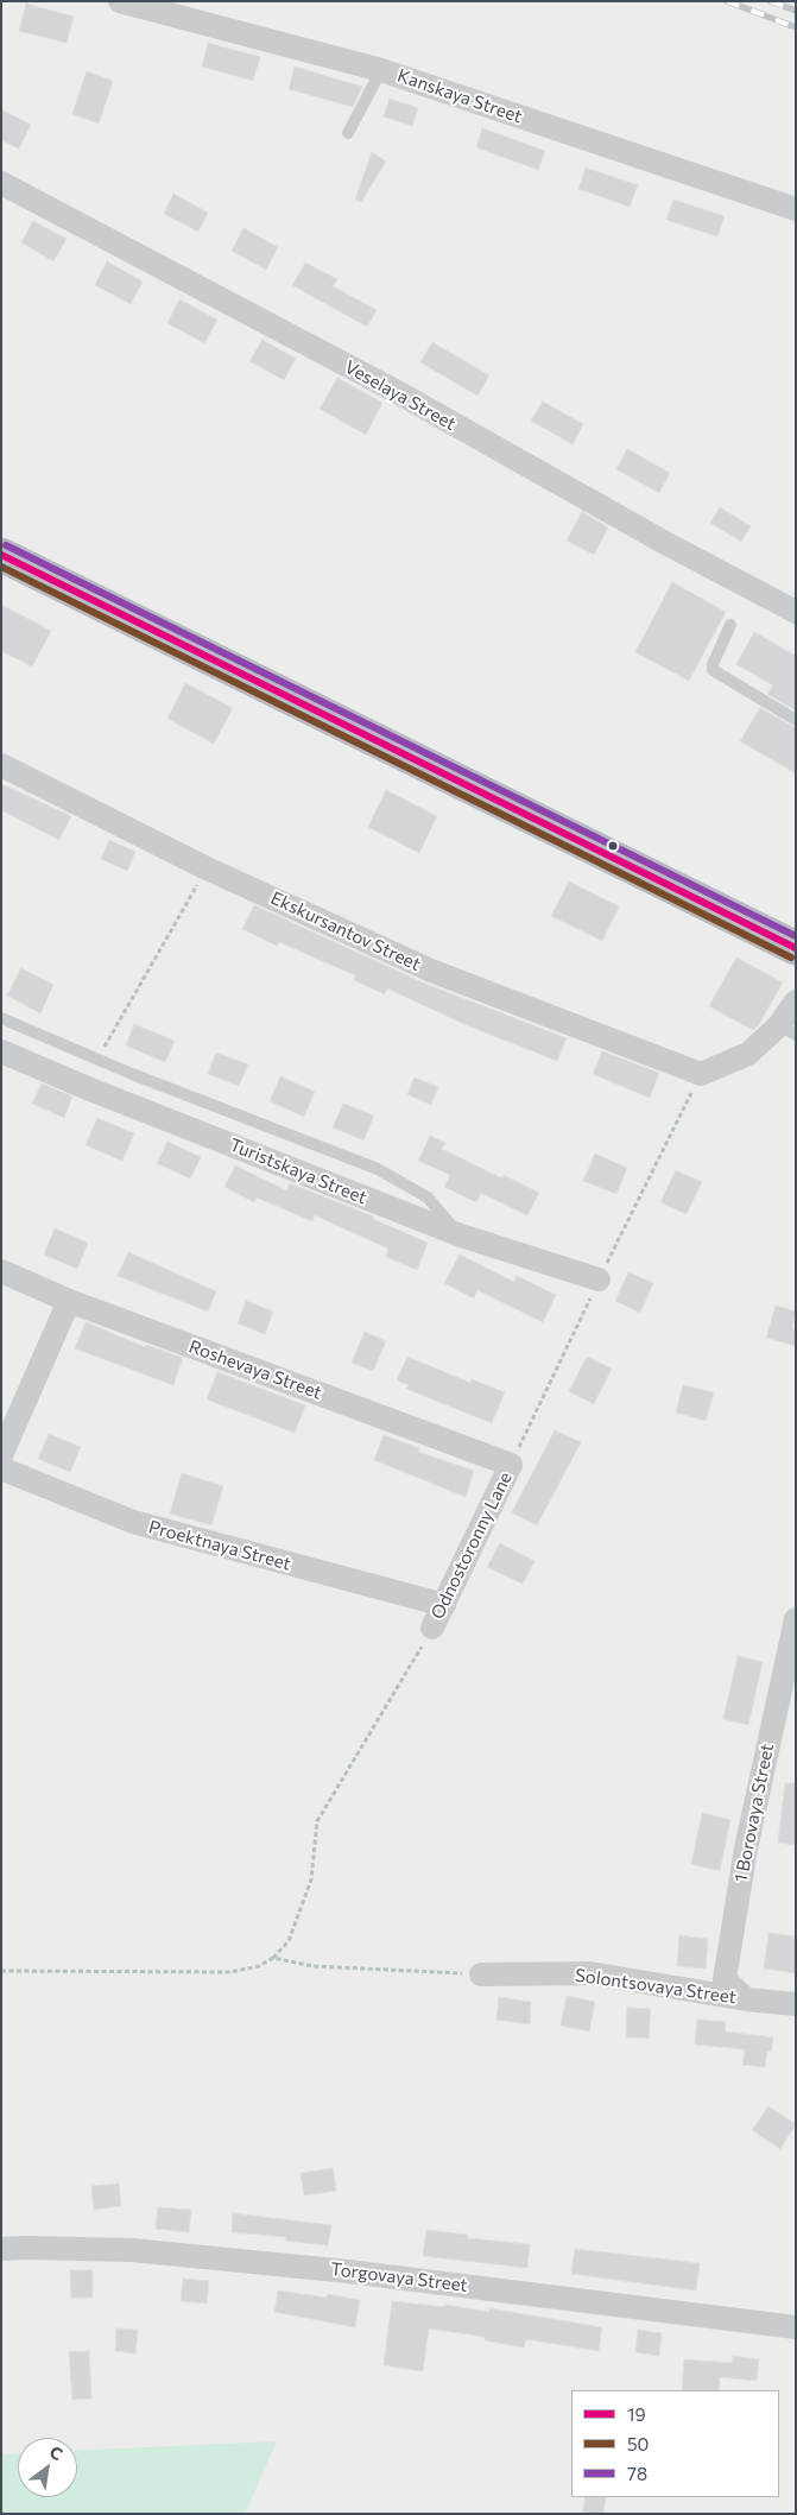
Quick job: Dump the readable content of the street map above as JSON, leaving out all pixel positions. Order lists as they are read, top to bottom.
{
  "streets": {
    "street": [
      "Kanskaya Street",
      "Veselaya Street",
      "Ekskursantov Street",
      "Turistskaya Street",
      "Roshevaya Street",
      "Proektnaya Street",
      "Odnostoronny Lane",
      "1 Borovaya Street",
      "Solontsovaya Street",
      "Torgovaya Street"
    ]
  },
  "crossings": [
    ["Roshevaya Street", "Odnostoronny Lane"],
    ["Proektnaya Street", "Odnostoronny Lane"],
    ["1 Borovaya Street", "Solontsovaya Street"]
  ],
  "lines": ["transit line 78", "transit line 19", "transit line 50"],
  "legend": ["19", "50", "78"],
  "north": "top right"
}
